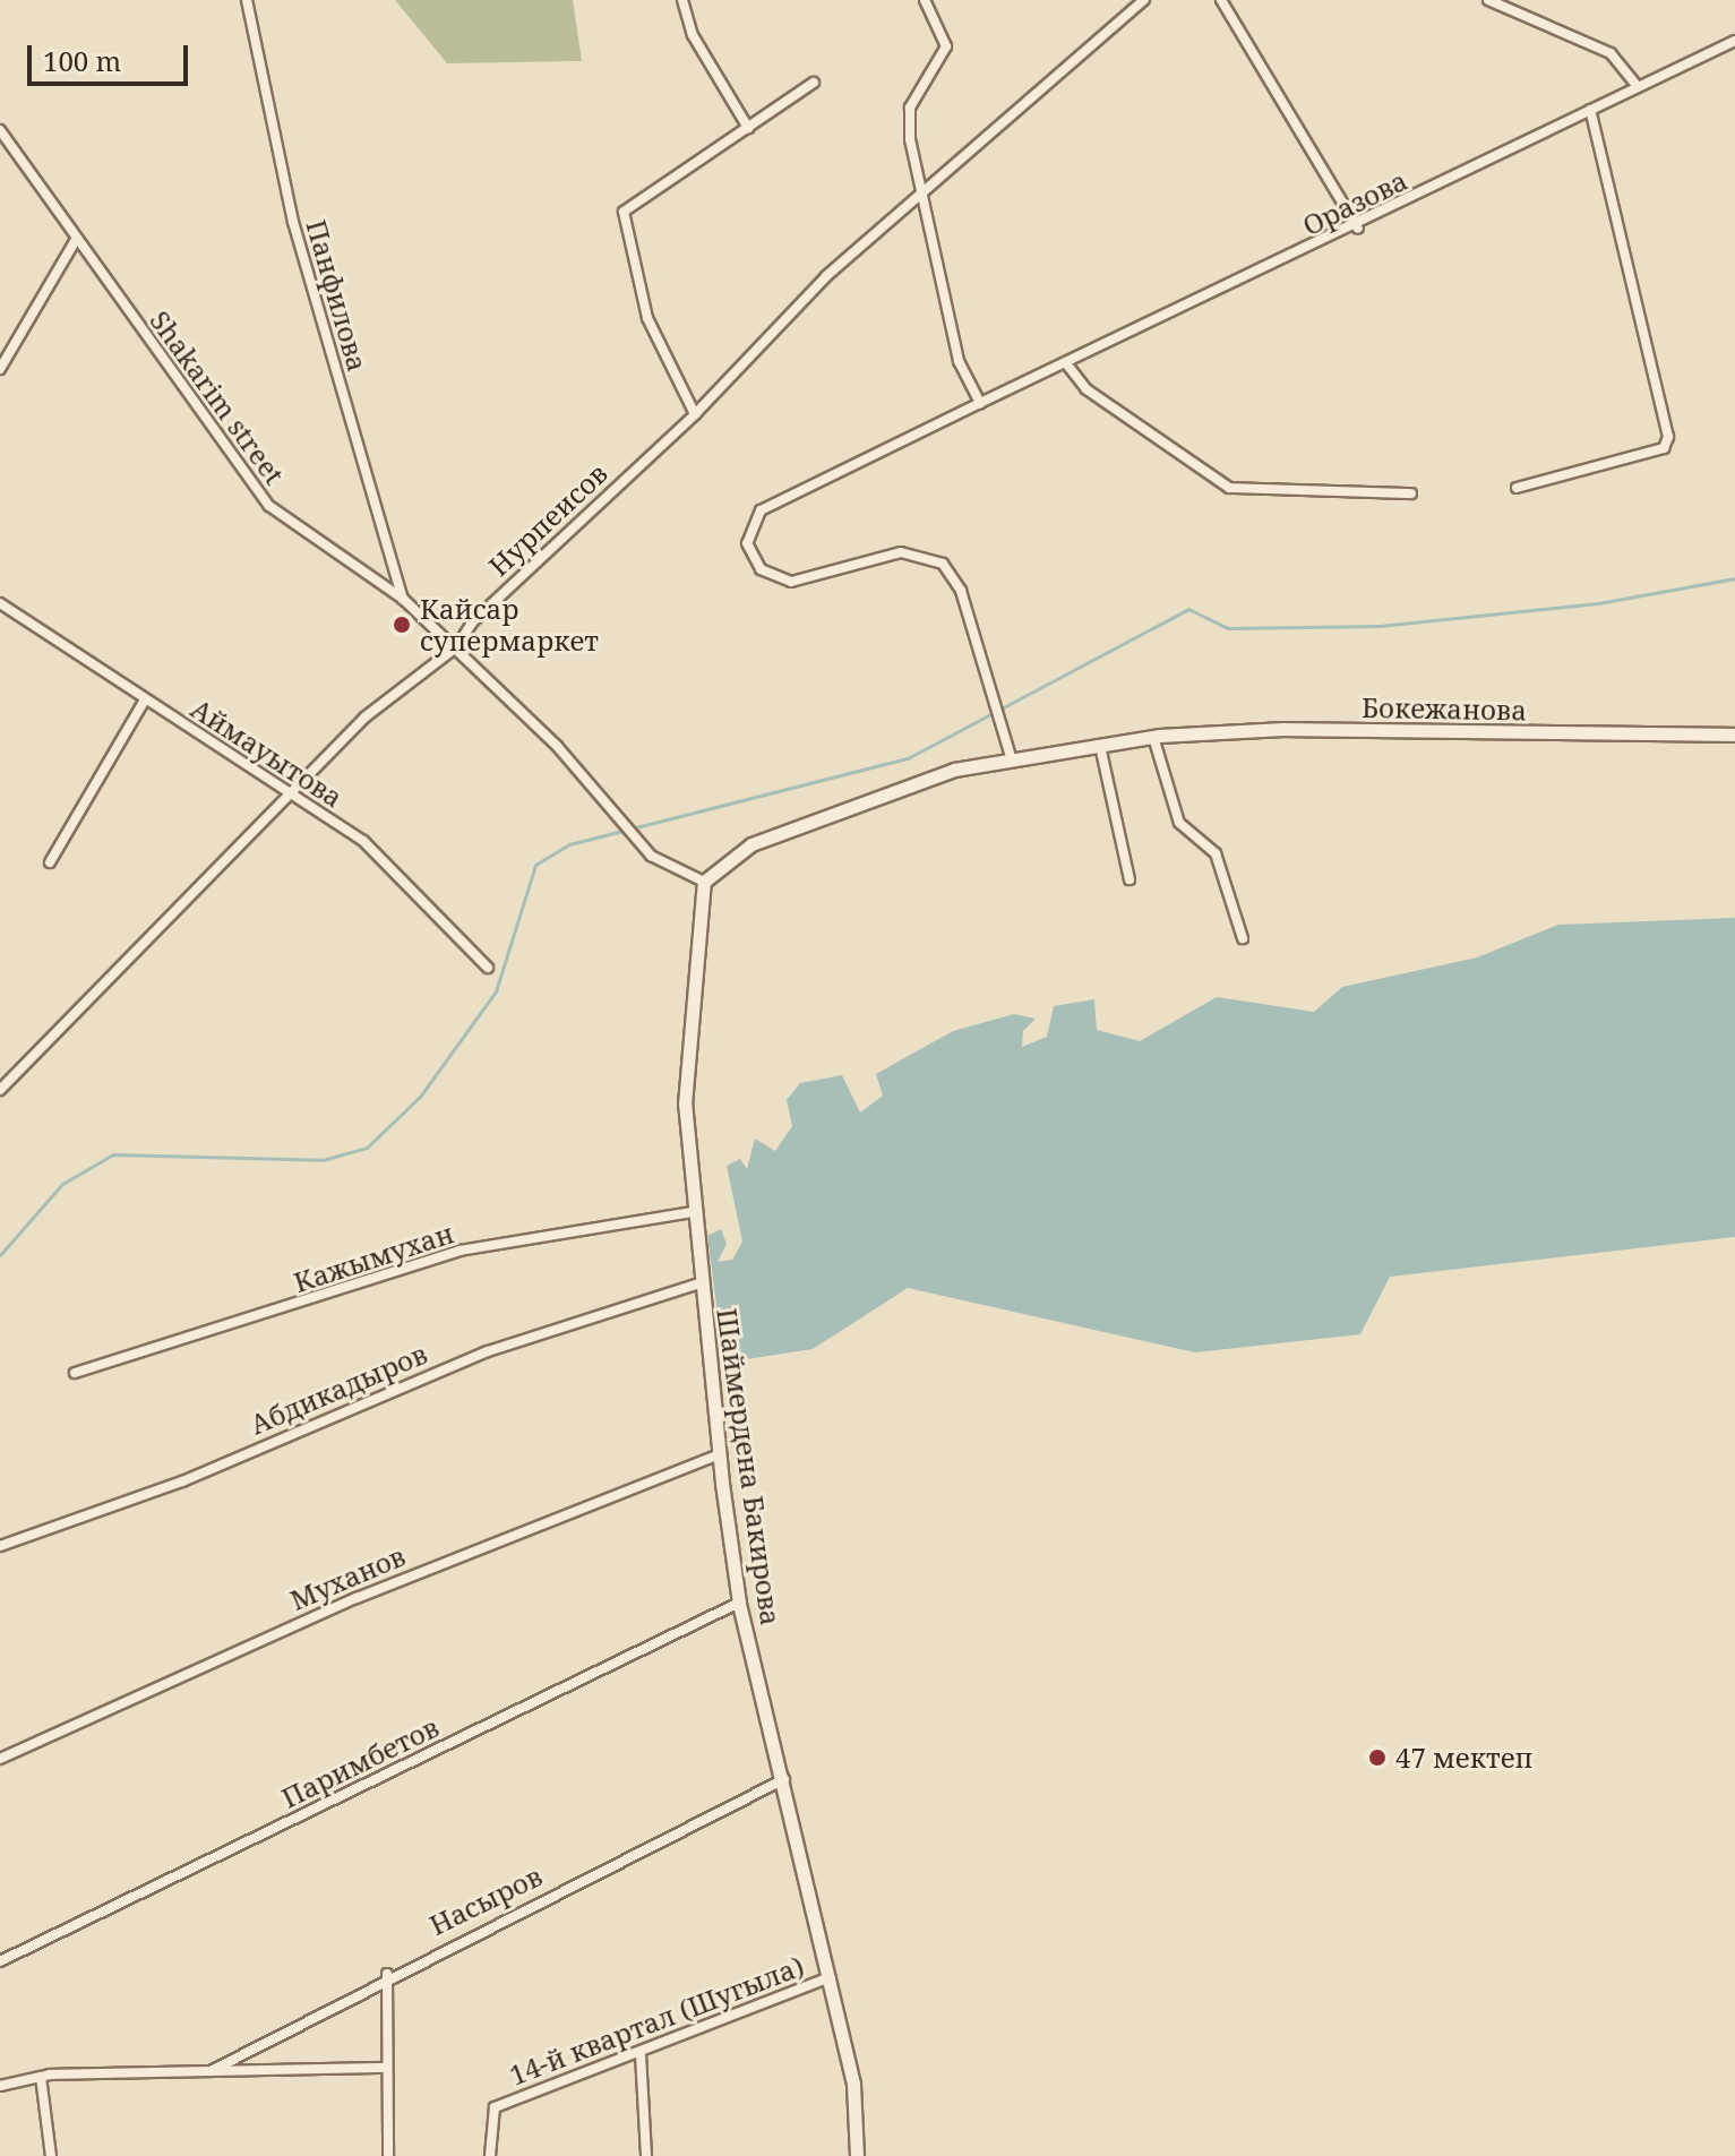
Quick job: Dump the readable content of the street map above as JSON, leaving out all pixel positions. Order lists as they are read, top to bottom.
{
  "streets": {
    "street": [
      "Оразова",
      "Панфилова",
      "Shakarim street",
      "Нурпеисов",
      "Бокежанова",
      "Аймауытова",
      "Кажымухан",
      "Абдикадыров",
      "Шаймердена Бакирова",
      "Муханов",
      "Паримбетов",
      "Насыров",
      "14-й квартал (Шугыла)"
    ]
  },
  "crossings": [
    ["Панфилова", "Shakarim street"],
    ["Shakarim street", "Нурпеисов"],
    ["Shakarim street", "Бокежанова"],
    ["Shakarim street", "Шаймердена Бакирова"],
    ["Нурпеисов", "Аймауытова"],
    ["Бокежанова", "Шаймердена Бакирова"],
    ["Кажымухан", "Шаймердена Бакирова"],
    ["Абдикадыров", "Шаймердена Бакирова"],
    ["Шаймердена Бакирова", "Муханов"],
    ["Шаймердена Бакирова", "Паримбетов"],
    ["Шаймердена Бакирова", "Насыров"],
    ["Шаймердена Бакирова", "14-й квартал (Шугыла)"]
  ],
  "places": ["Кайсар супермаркет", "47 мектеп"],
  "scale_bar": "100 m"
}
